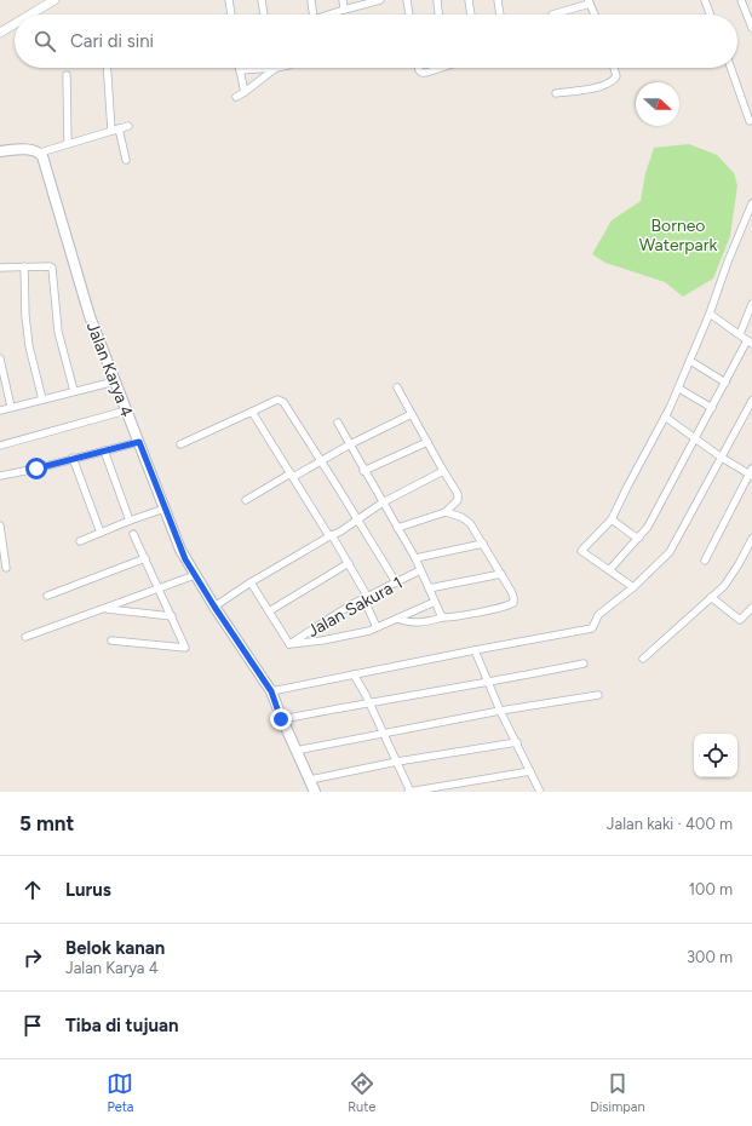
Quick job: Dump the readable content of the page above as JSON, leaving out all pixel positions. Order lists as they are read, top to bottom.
{
  "streets": {
    "main road": ["Jalan Karya 4"],
    "street": ["Jalan Sakura 1"]
  },
  "parks": ["Borneo Waterpark"],
  "north": "right",
  "page": {
    "search": "Cari di sini",
    "heading": ["5 mnt", "Jalan kaki · 400 m"],
    "list": [
      ["Lurus", "100 m"],
      ["Belok kanan", "Jalan Karya 4", "300 m"],
      "Tiba di tujuan"
    ],
    "nav": ["Peta", "Rute", "Disimpan"]
  }
}
